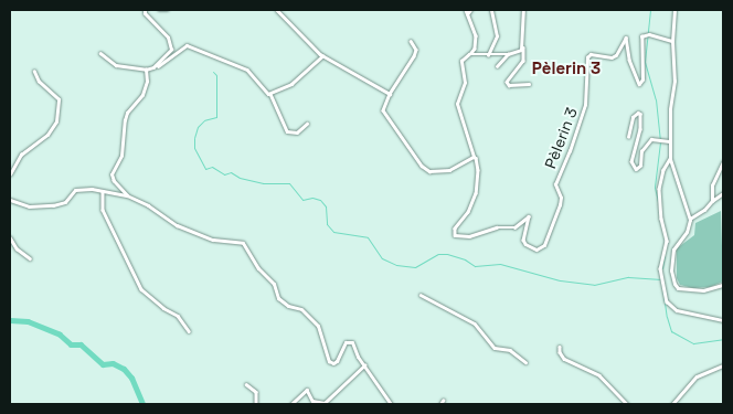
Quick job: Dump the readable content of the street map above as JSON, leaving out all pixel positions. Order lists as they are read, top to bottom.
{
  "streets": {
    "street": ["Pèlerin 3"]
  },
  "districts": ["Pèlerin 3"]
}
